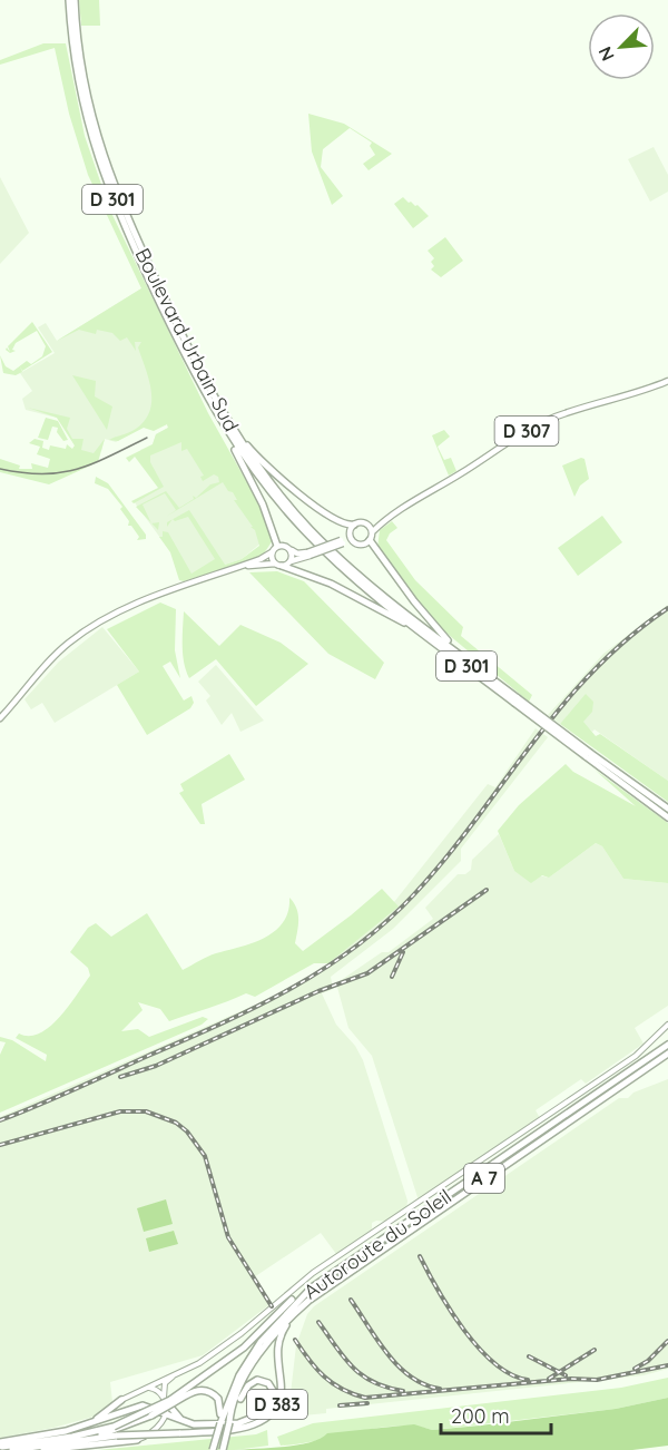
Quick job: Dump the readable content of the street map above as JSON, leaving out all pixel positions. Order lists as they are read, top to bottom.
{
  "streets": {
    "highway": [
      "D 301",
      "Boulevard Urbain Sud",
      "A 7",
      "Autoroute du Soleil",
      "D 383"
    ],
    "main road": ["D 307"]
  },
  "crossings": [
    ["Autoroute du Soleil", "D 383"]
  ],
  "scale_bar": "200 m",
  "north": "bottom left"
}
